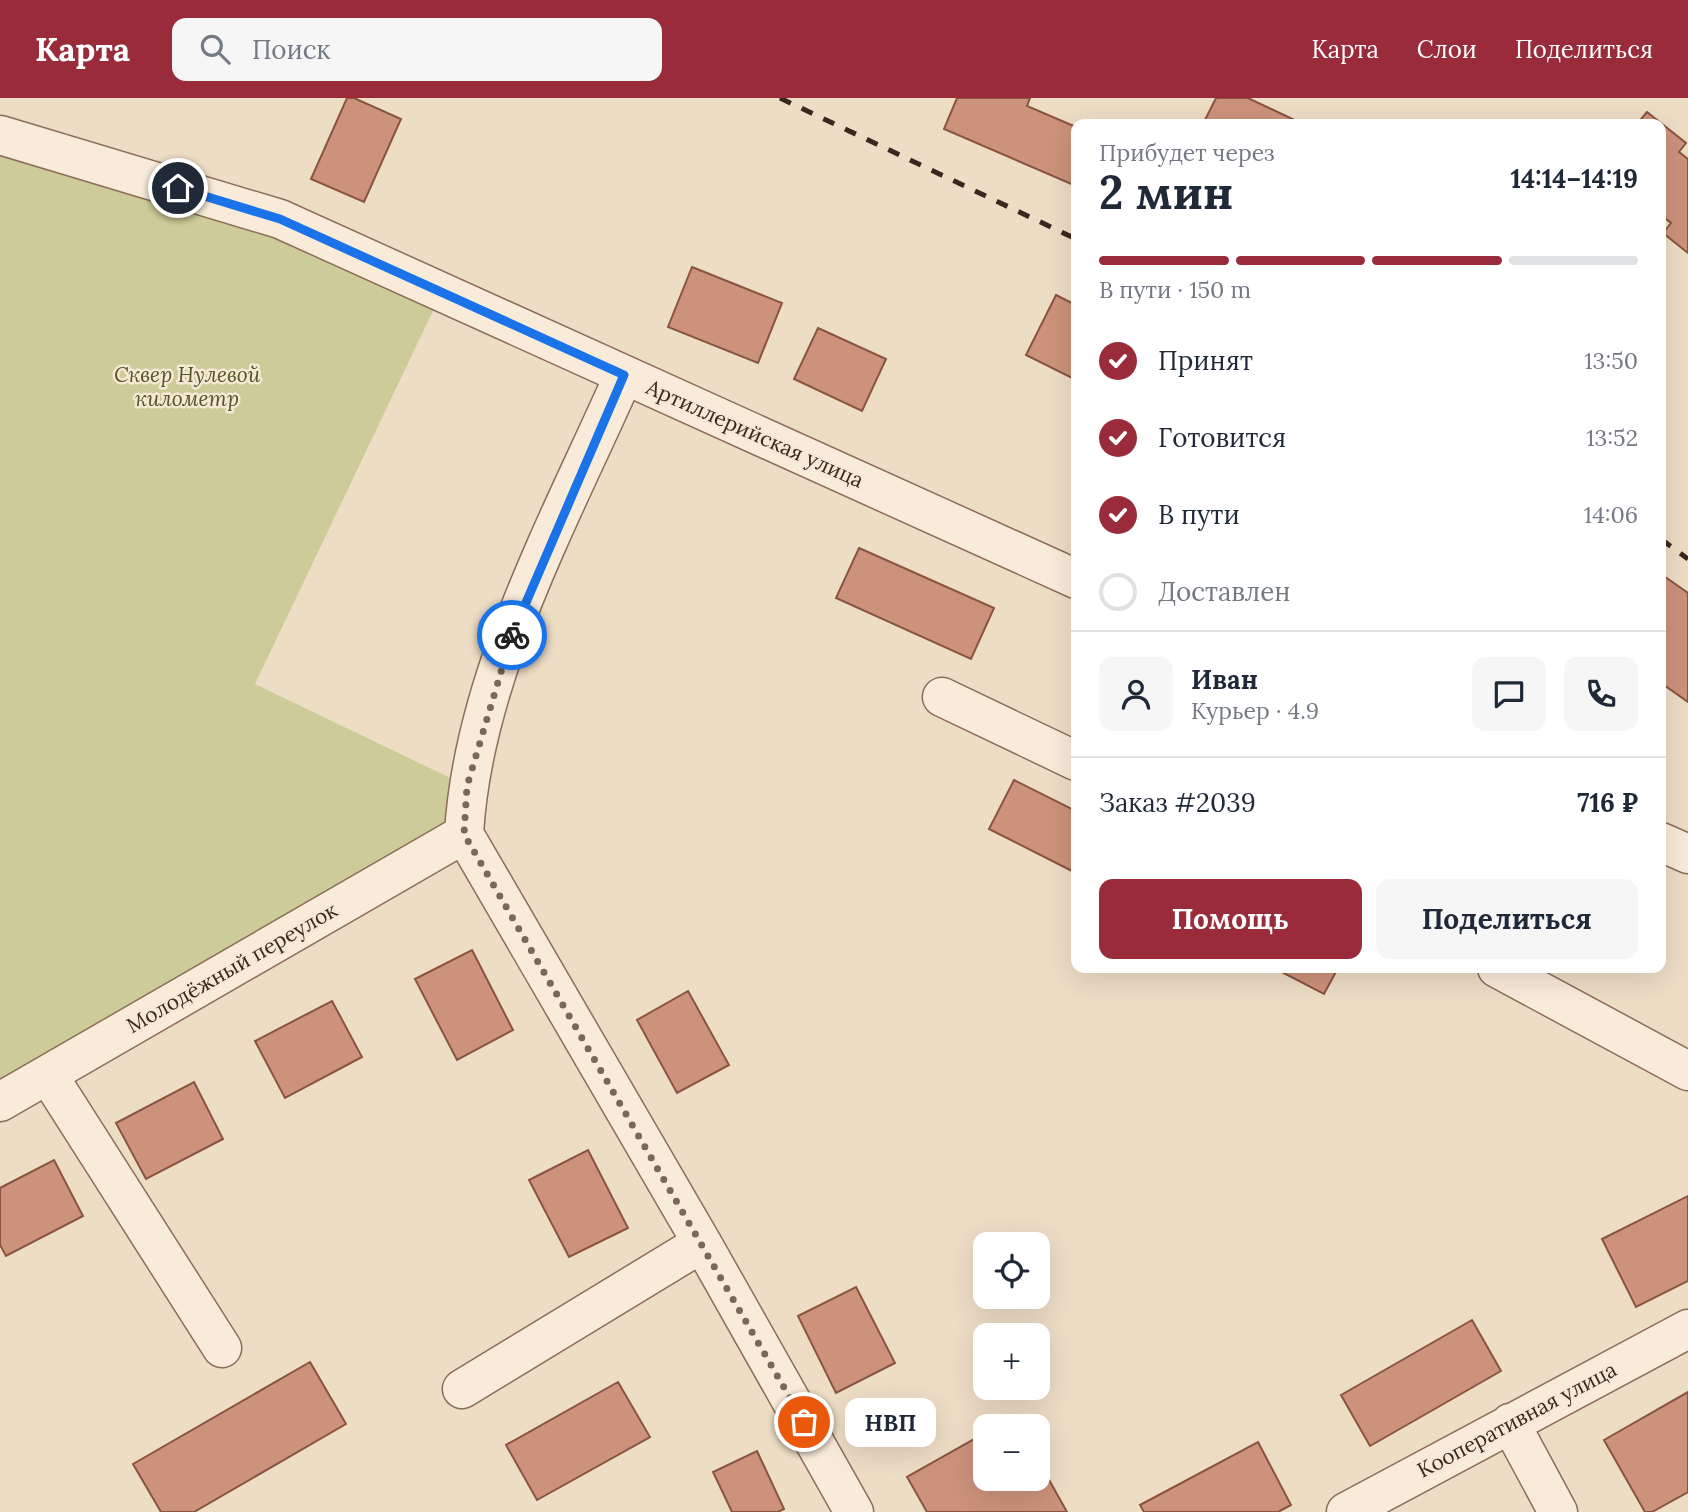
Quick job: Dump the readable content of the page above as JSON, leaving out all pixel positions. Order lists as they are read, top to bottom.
{
  "streets": {
    "street": ["Артиллерийская улица", "Молодёжный переулок", "Кооперативная улица"]
  },
  "parks": ["Сквер Нулевой километр"],
  "places": ["НВП"],
  "page": {
    "header": "Карта",
    "search": "Поиск",
    "nav": ["Карта", "Слои", "Поделиться"],
    "heading": ["2 мин", "Прибудет через", "14:14–14:19"],
    "panel": [
      "Иван",
      "Курьер · 4.9",
      "Заказ #2039",
      "716 ₽"
    ],
    "bar": "В пути · 150 m",
    "list": [
      ["Принят", "13:50"],
      ["Готовится", "13:52"],
      ["В пути", "14:06"],
      "Доставлен"
    ],
    "buttons": ["Помощь", "Поделиться"],
    "map_buttons": ["+", "−"],
    "bubble": "НВП"
  }
}
